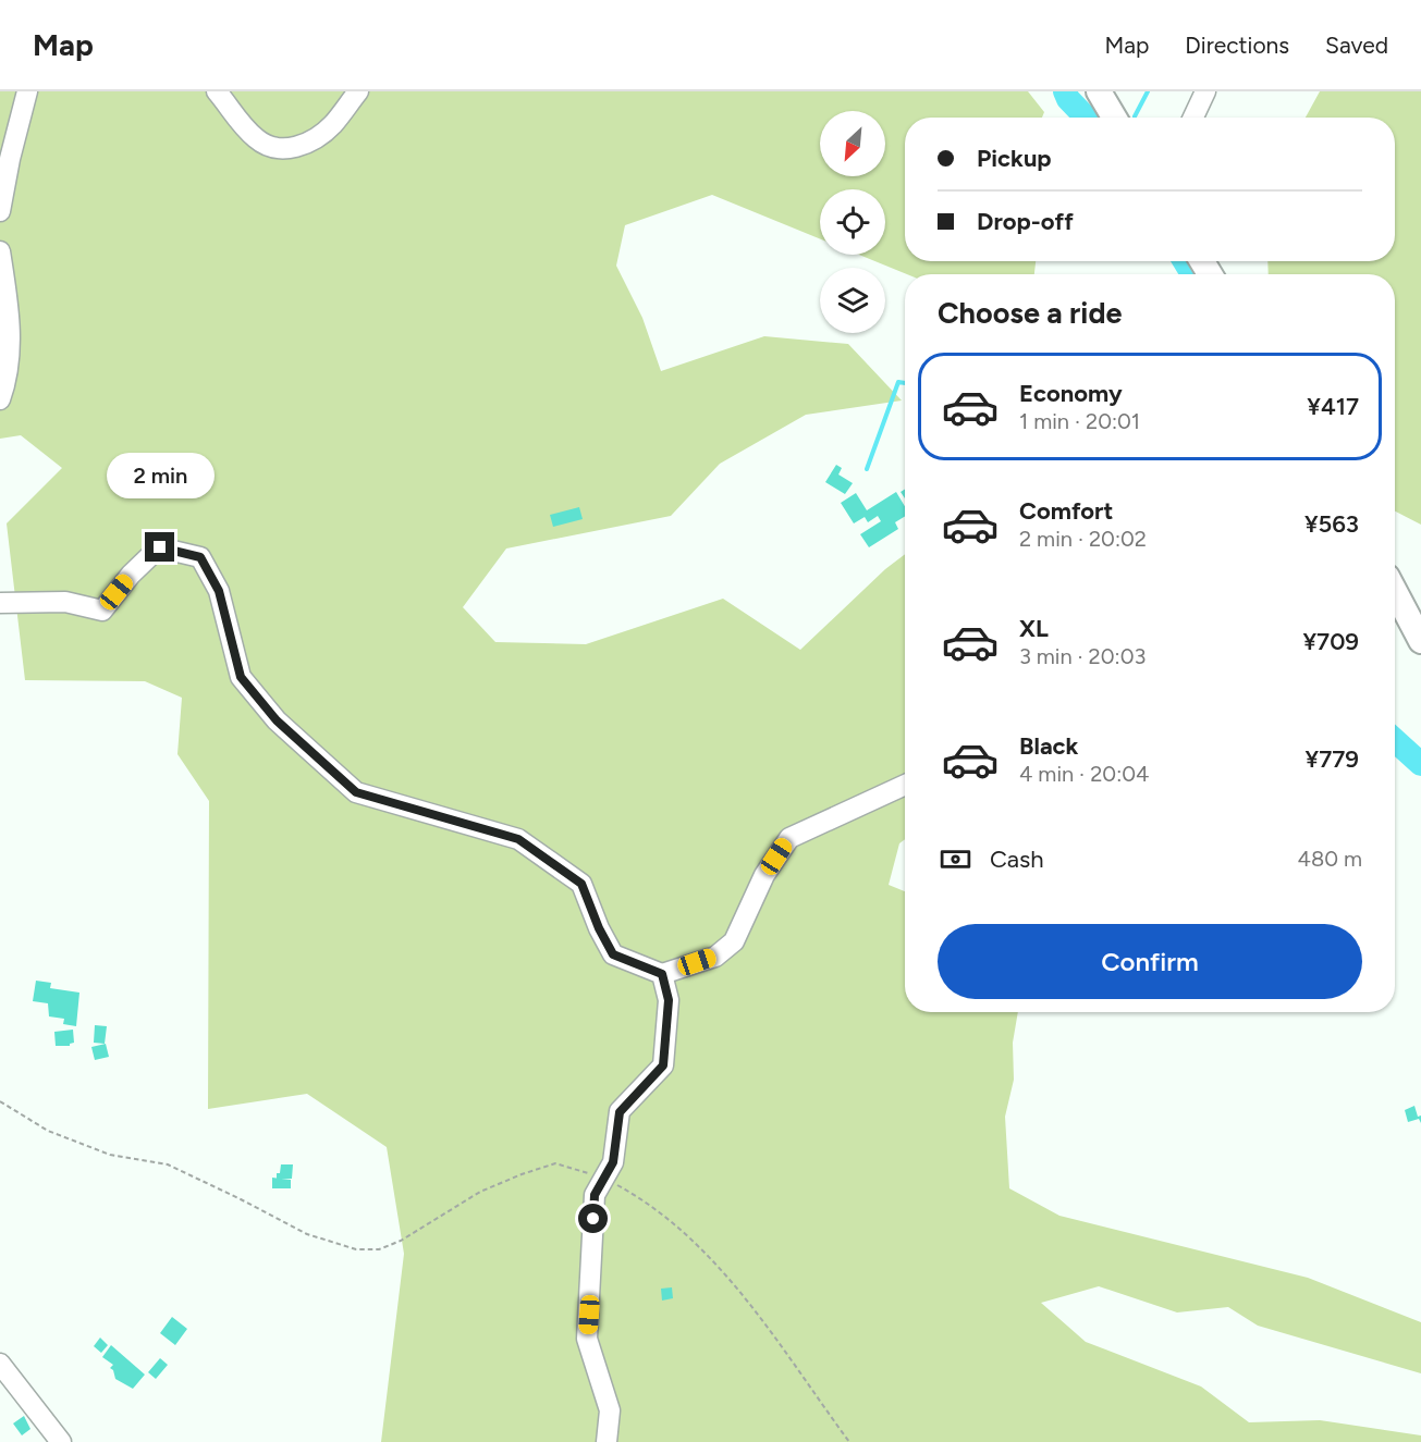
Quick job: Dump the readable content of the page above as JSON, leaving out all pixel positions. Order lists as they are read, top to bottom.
{
  "north": "bottom left",
  "page": {
    "header": "Map",
    "nav": ["Map", "Directions", "Saved"],
    "banner": ["Pickup", "Drop-off"],
    "heading": "Choose a ride",
    "list": [
      {
        "name": "Economy",
        "note": "1 min · 20:01",
        "value": "¥417"
      },
      {
        "name": "Comfort",
        "note": "2 min · 20:02",
        "value": "¥563"
      },
      {
        "name": "XL",
        "note": "3 min · 20:03",
        "value": "¥709"
      },
      {
        "name": "Black",
        "note": "4 min · 20:04",
        "value": "¥779"
      }
    ],
    "bubble": "2 min",
    "pay": ["Cash", "480 m"],
    "buttons": "Confirm"
  }
}
